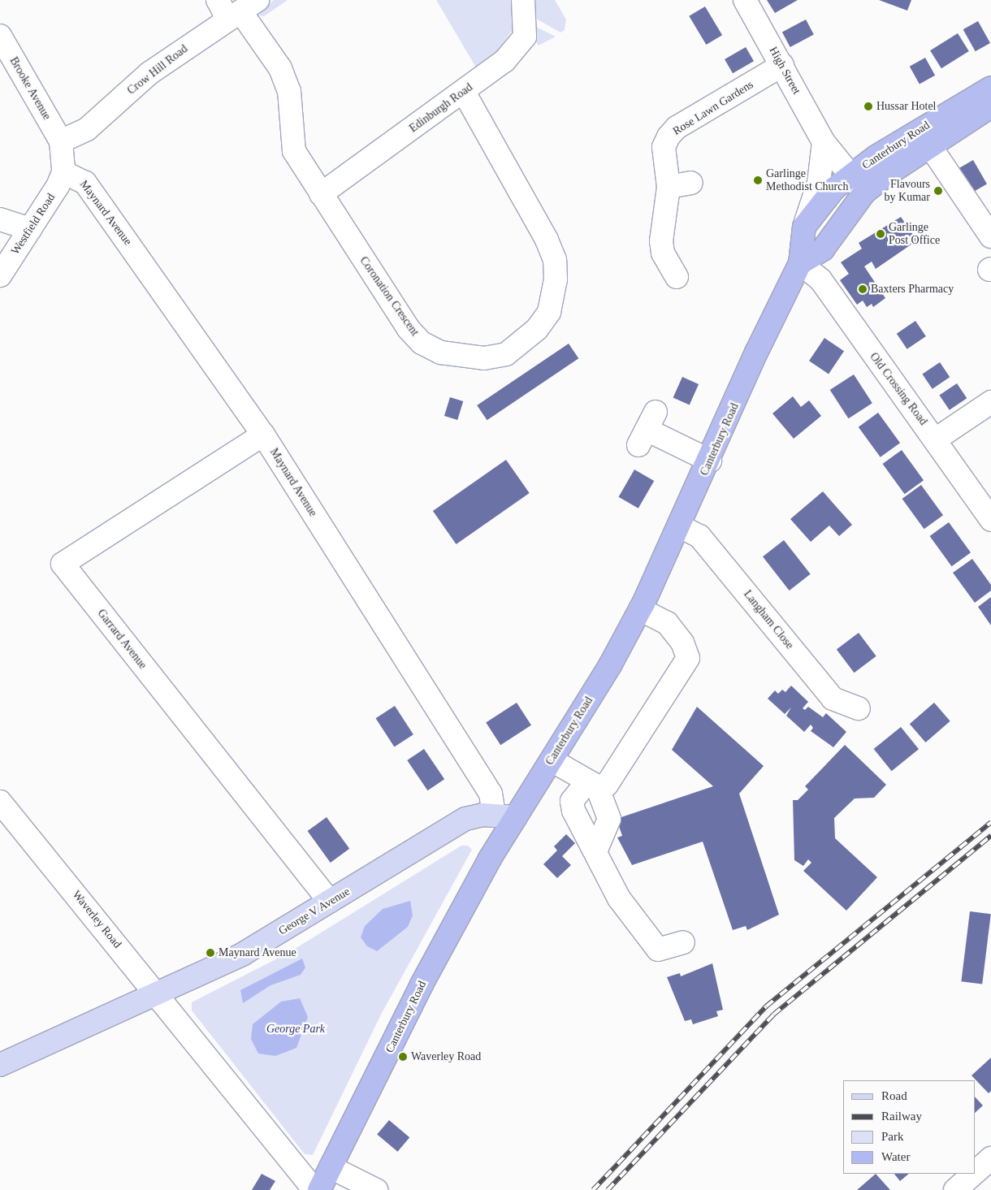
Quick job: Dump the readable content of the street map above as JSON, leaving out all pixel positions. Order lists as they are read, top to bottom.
{
  "streets": {
    "highway": ["Canterbury Road"],
    "main road": ["George V Avenue"],
    "street": [
      "Crow Hill Road",
      "High Street",
      "Brooke Avenue",
      "Edinburgh Road",
      "Rose Lawn Gardens",
      "Maynard Avenue",
      "Westfield Road",
      "Coronation Crescent",
      "Old Crossing Road",
      "Langham Close",
      "Garrard Avenue",
      "Waverley Road"
    ]
  },
  "crossings": [
    ["Crow Hill Road", "Brooke Avenue"],
    ["Crow Hill Road", "Coronation Crescent"],
    ["High Street", "Rose Lawn Gardens"],
    ["High Street", "Canterbury Road"],
    ["Edinburgh Road", "Coronation Crescent"],
    ["Canterbury Road", "Old Crossing Road"],
    ["Canterbury Road", "Langham Close"],
    ["Canterbury Road", "George V Avenue"],
    ["Maynard Avenue", "Westfield Road"],
    ["Maynard Avenue", "Garrard Avenue"],
    ["Maynard Avenue", "George V Avenue"],
    ["Garrard Avenue", "George V Avenue"],
    ["George V Avenue", "Waverley Road"]
  ],
  "parks": ["George Park"],
  "places": [
    "Hussar Hotel",
    "Garlinge Methodist Church",
    "Flavours by Kumar",
    "Garlinge Post Office",
    "Baxters Pharmacy",
    "Maynard Avenue",
    "Waverley Road"
  ],
  "legend": [
    "Road",
    "Railway",
    "Park",
    "Water"
  ]
}
